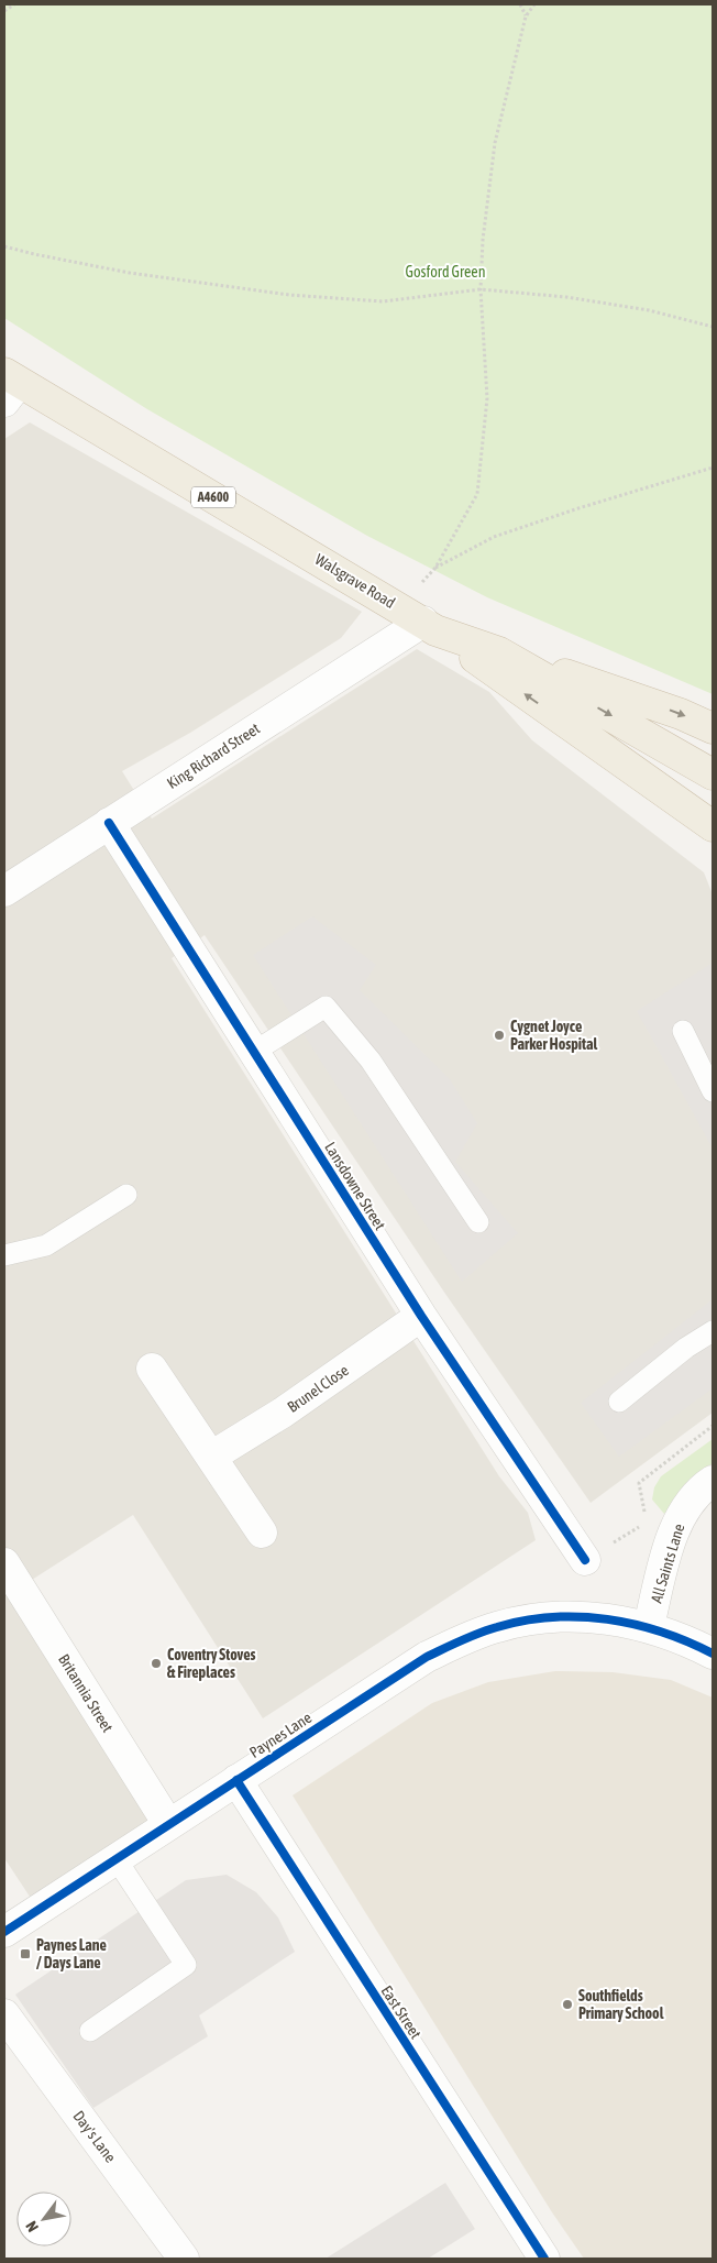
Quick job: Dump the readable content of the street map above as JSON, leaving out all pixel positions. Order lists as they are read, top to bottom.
{
  "streets": {
    "highway": ["A4600", "Walsgrave Road"],
    "street": [
      "King Richard Street",
      "Lansdowne Street",
      "Brunel Close",
      "All Saints Lane",
      "Britannia Street",
      "Paynes Lane",
      "East Street",
      "Day's Lane"
    ]
  },
  "crossings": [
    ["A4600", "Walsgrave Road"],
    ["A4600", "King Richard Street"],
    ["Walsgrave Road", "King Richard Street"],
    ["King Richard Street", "Lansdowne Street"],
    ["Lansdowne Street", "Brunel Close"],
    ["All Saints Lane", "Paynes Lane"],
    ["Britannia Street", "Paynes Lane"],
    ["Paynes Lane", "East Street"]
  ],
  "parks": ["Gosford Green"],
  "places": {
    "other": ["Cygnet Joyce Parker Hospital", "Coventry Stoves & Fireplaces", "Southfields Primary School"],
    "transit": ["Paynes Lane / Days Lane"]
  },
  "north": "bottom left"
}
